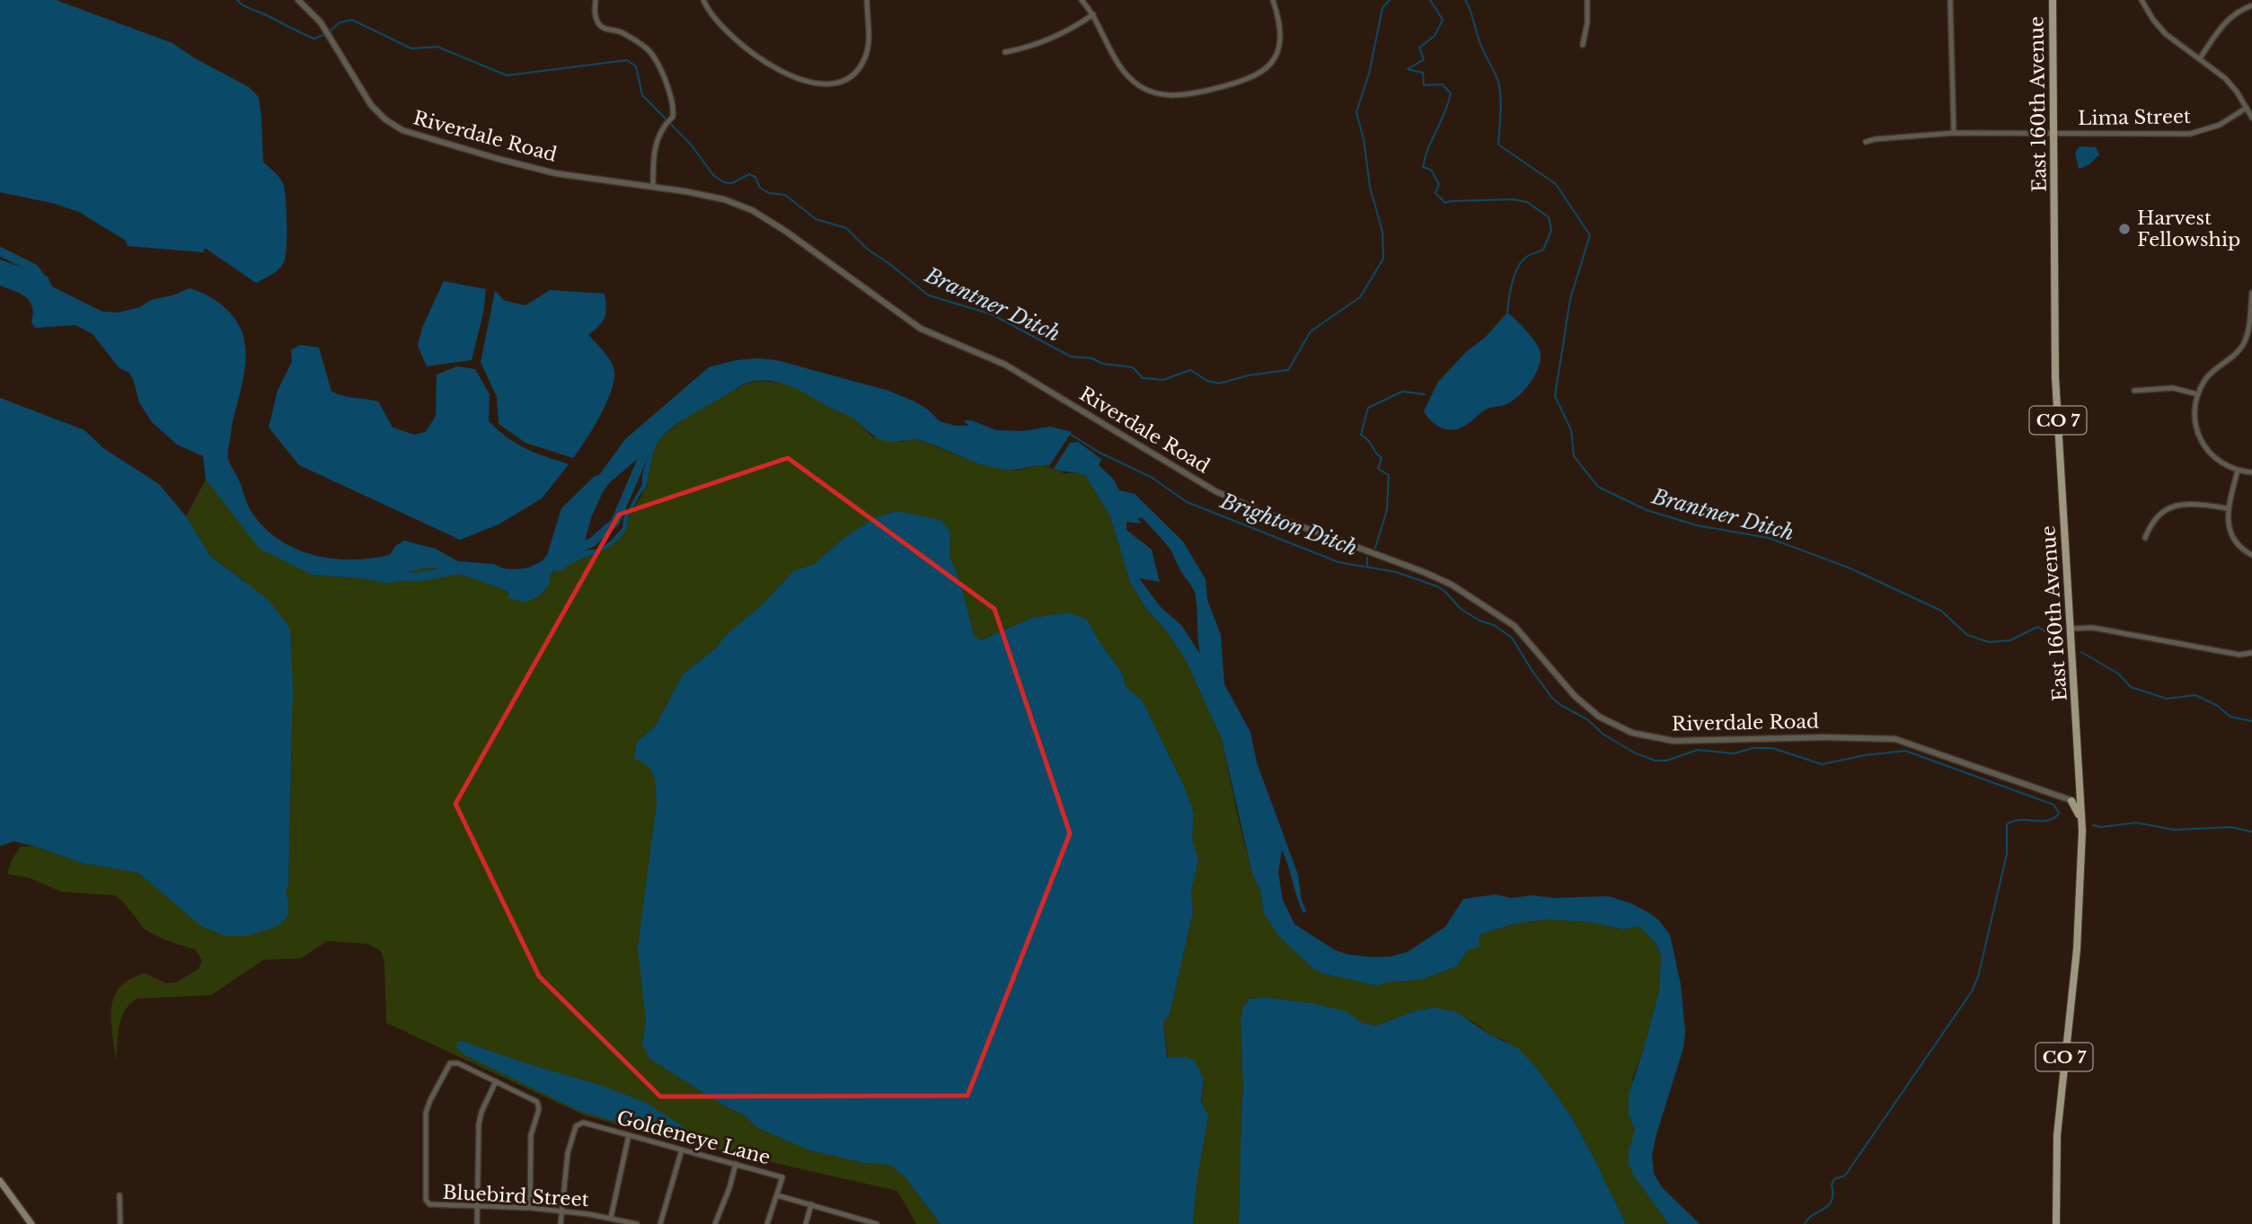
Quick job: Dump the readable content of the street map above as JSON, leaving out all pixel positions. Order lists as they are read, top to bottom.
{
  "streets": {
    "main road": ["East 160th Avenue", "CO 7"],
    "street": [
      "Lima Street",
      "Riverdale Road",
      "Goldeneye Lane",
      "Bluebird Street"
    ]
  },
  "crossings": [
    ["East 160th Avenue", "Lima Street"],
    ["East 160th Avenue", "Riverdale Road"],
    ["Goldeneye Lane", "Bluebird Street"]
  ],
  "water": ["Brantner Ditch", "Brighton Ditch"],
  "places": ["Harvest Fellowship"]
}
